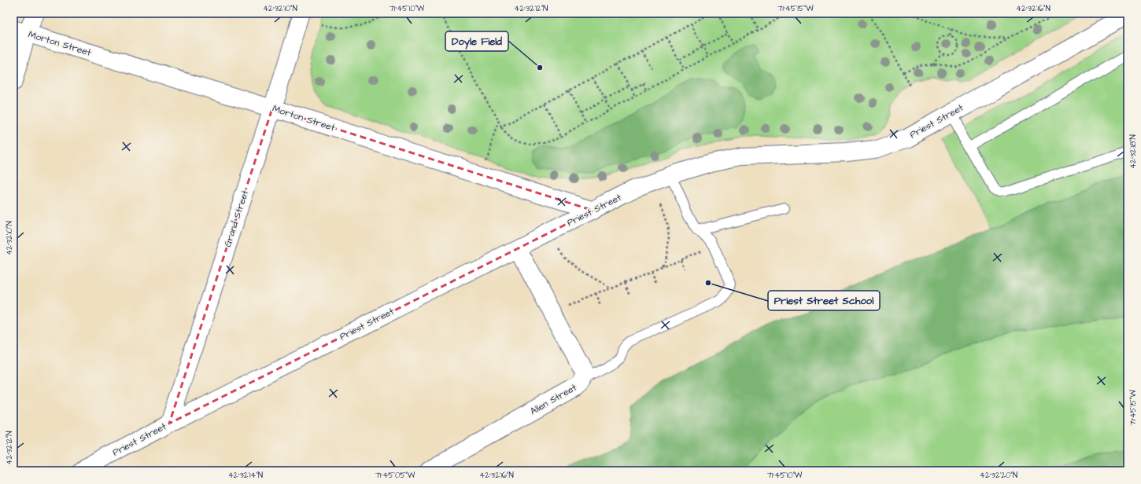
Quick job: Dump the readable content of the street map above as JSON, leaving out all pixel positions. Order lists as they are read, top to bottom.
{
  "streets": {
    "street": [
      "Morton Street",
      "Priest Street",
      "Grand Street",
      "Allen Street"
    ]
  },
  "crossings": [
    ["Morton Street", "Priest Street"],
    ["Morton Street", "Grand Street"],
    ["Priest Street", "Grand Street"],
    ["Priest Street", "Allen Street"]
  ],
  "places": ["Doyle Field", "Priest Street School"],
  "coordinates": [
    "42°32'10\"N",
    "71°45'10\"W",
    "42°32'12\"N",
    "71°45'15\"W",
    "42°32'16\"N",
    "42°32'18\"N",
    "42°32'14\"N",
    "71°45'05\"W",
    "42°32'20\"N"
  ]
}
